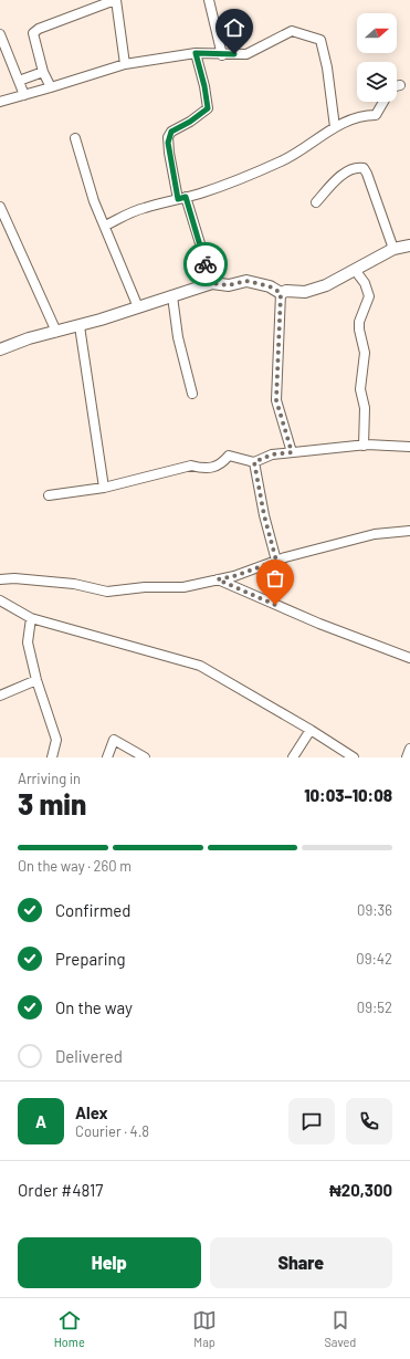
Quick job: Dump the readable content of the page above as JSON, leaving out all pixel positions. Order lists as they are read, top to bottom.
{
  "north": "right",
  "page": {
    "heading": ["3 min", "Arriving in", "10:03–10:08"],
    "panel": [
      "Alex",
      "Courier · 4.8",
      "Order #4817",
      "₦20,300"
    ],
    "bar": "On the way · 260 m",
    "list": [
      ["Confirmed", "09:36"],
      ["Preparing", "09:42"],
      ["On the way", "09:52"],
      "Delivered"
    ],
    "round": "A",
    "buttons": ["Help", "Share"],
    "tabs": ["Home", "Map", "Saved"]
  }
}
